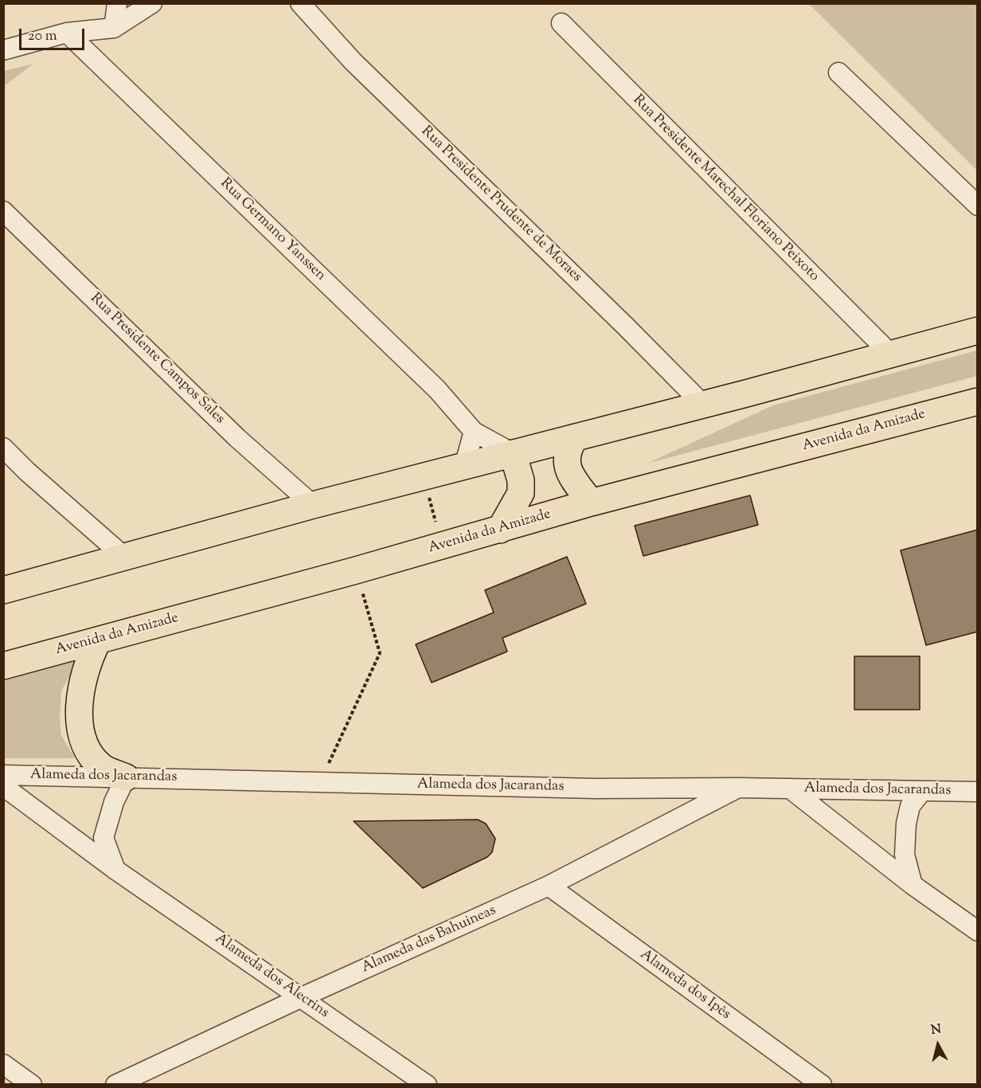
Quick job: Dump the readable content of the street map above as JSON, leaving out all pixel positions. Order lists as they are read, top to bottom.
{
  "streets": {
    "main road": ["Avenida da Amizade"],
    "street": [
      "Rua Presidente Marechal Floriano Peixoto",
      "Rua Presidente Prudente de Moraes",
      "Rua Germano Yanssen",
      "Rua Presidente Campos Sales",
      "Alameda dos Jacarandas",
      "Alameda das Bahuineas",
      "Alameda dos Alecrins",
      "Alameda dos Ipês"
    ]
  },
  "crossings": [
    ["Alameda dos Jacarandas", "Alameda das Bahuineas"],
    ["Alameda das Bahuineas", "Alameda dos Alecrins"],
    ["Alameda das Bahuineas", "Alameda dos Ipês"]
  ],
  "scale_bar": "20 m",
  "north": "top"
}
